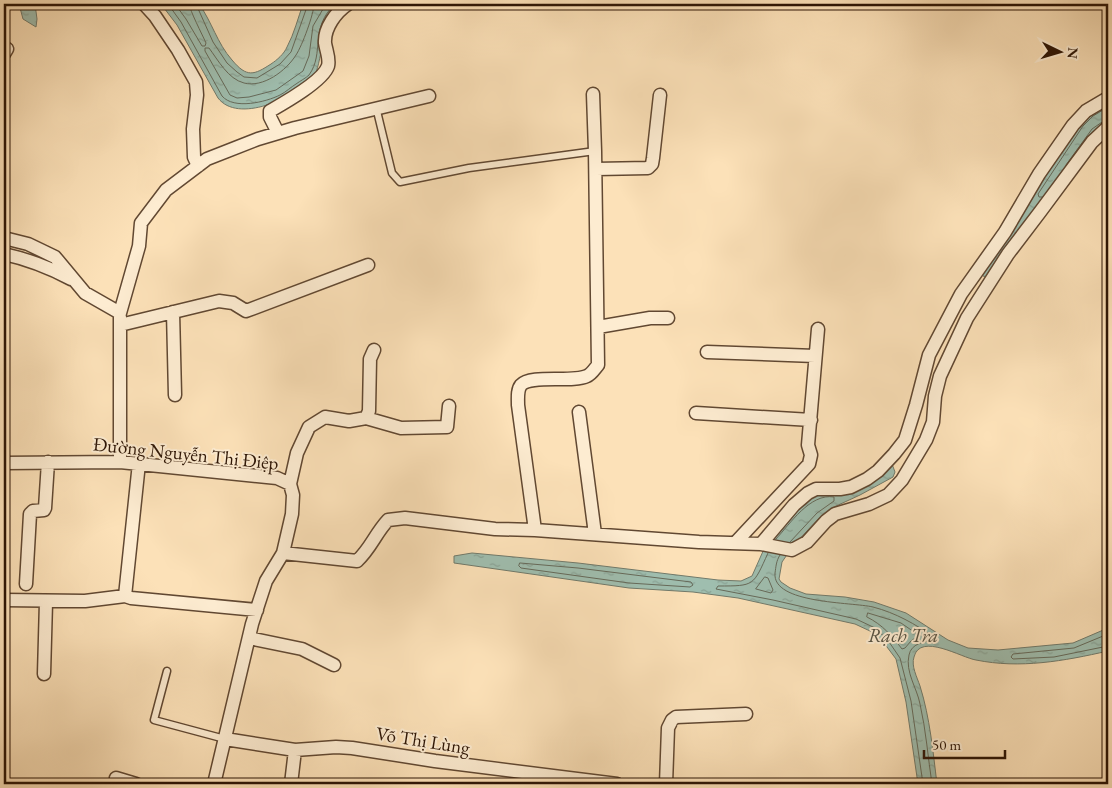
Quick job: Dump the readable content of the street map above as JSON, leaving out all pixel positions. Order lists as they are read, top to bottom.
{
  "streets": {
    "street": ["Đường Nguyễn Thị Điệp", "Võ Thị Lùng"]
  },
  "crossings": [
    ["Đường Nguyễn Thị Điệp", "Võ Thị Lùng"]
  ],
  "water": ["Rạch Tra"],
  "scale_bar": "50 m",
  "north": "right"
}
